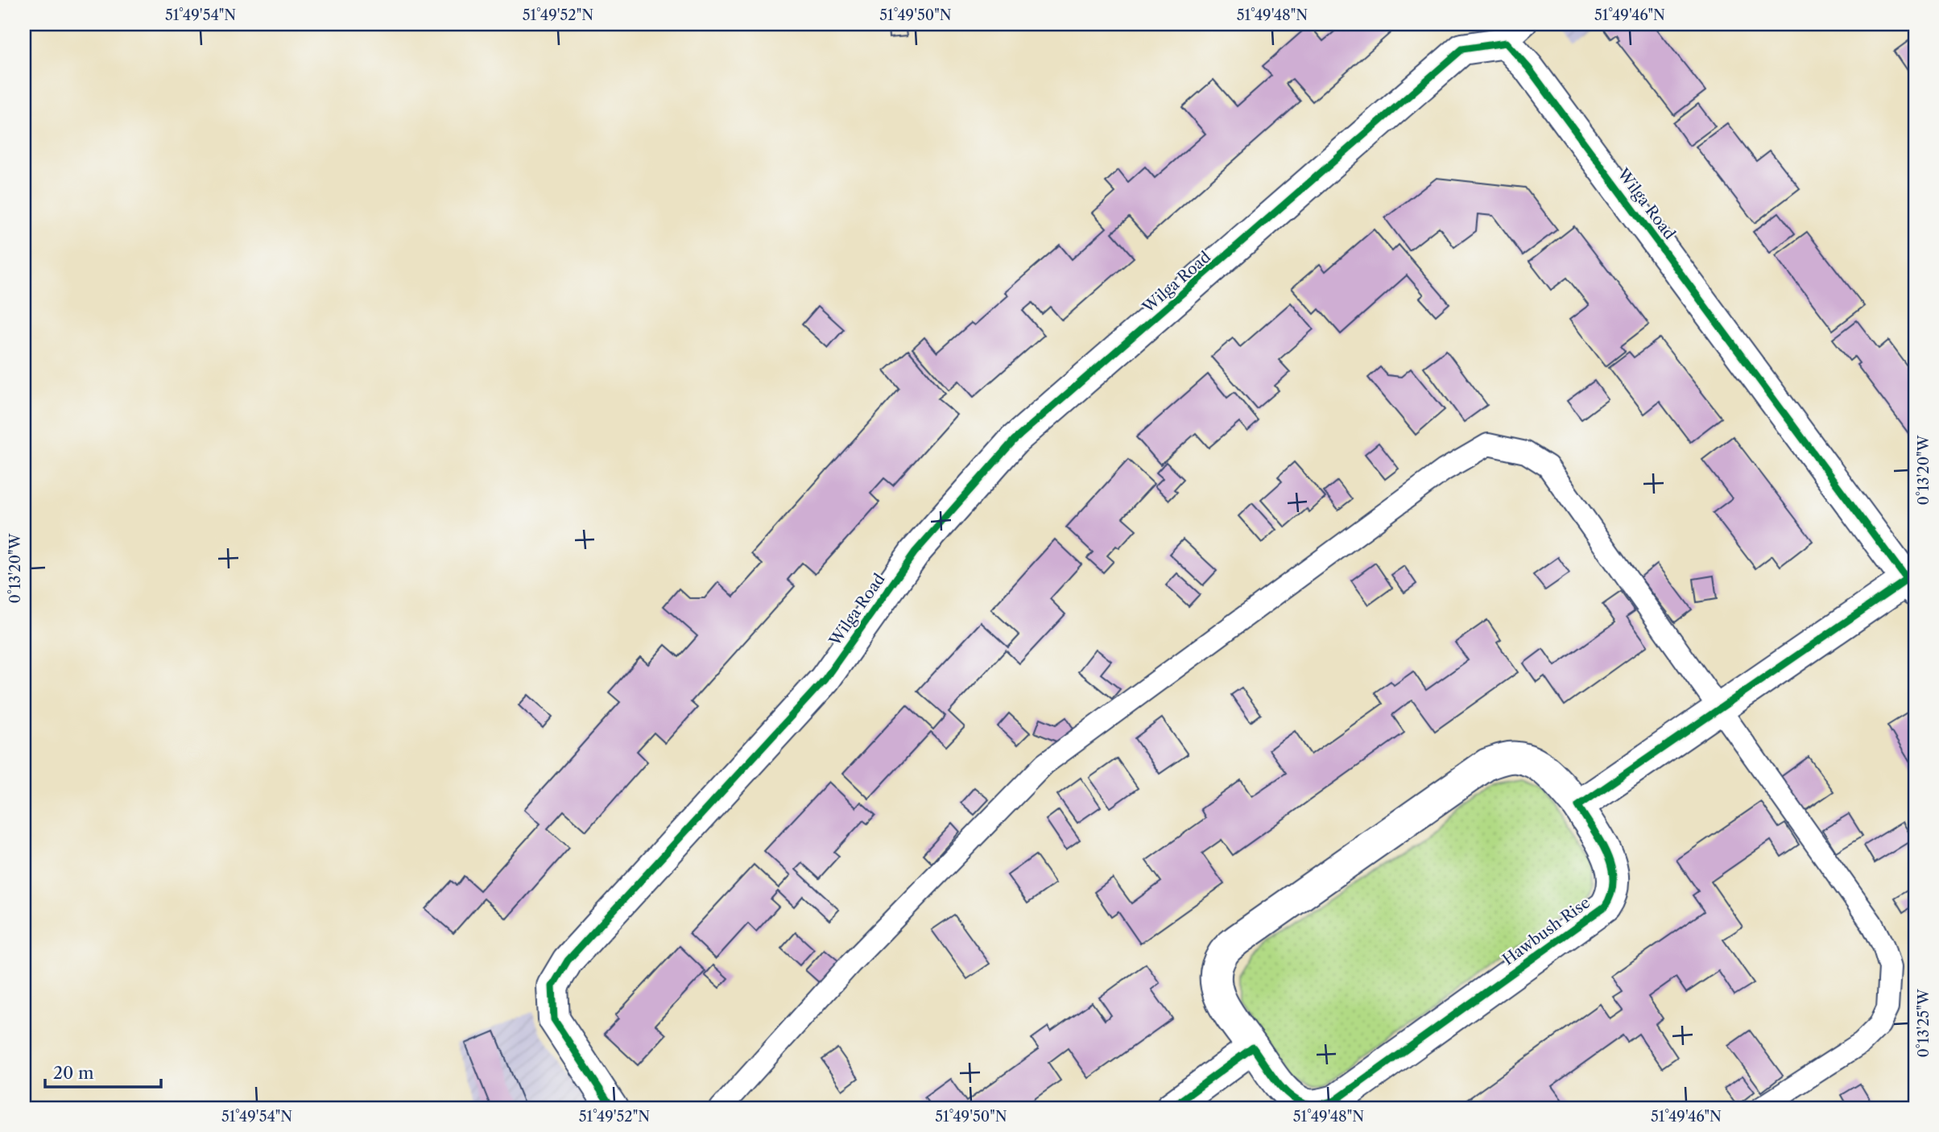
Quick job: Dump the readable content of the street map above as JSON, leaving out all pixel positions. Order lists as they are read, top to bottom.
{
  "streets": {
    "street": ["Wilga Road", "Hawbush Rise"]
  },
  "scale_bar": "20 m",
  "coordinates": [
    "51°49'54\"N",
    "51°49'52\"N",
    "51°49'50\"N",
    "51°49'48\"N",
    "51°49'46\"N",
    "0°13'20\"W",
    "0°13'25\"W"
  ]
}
